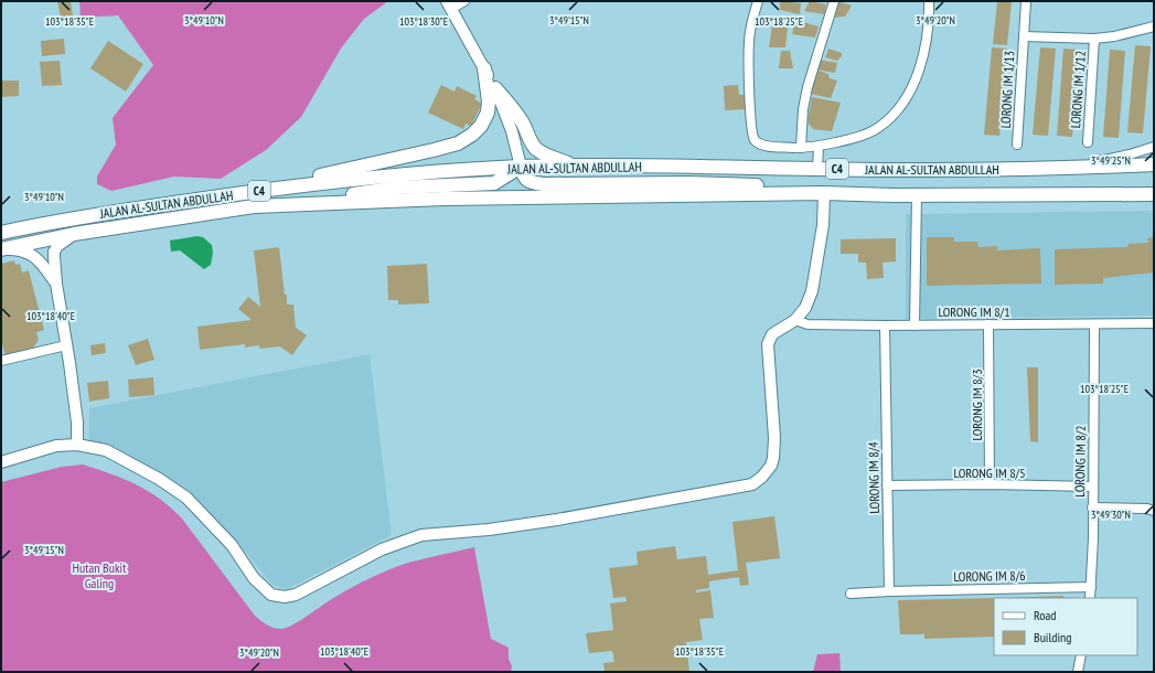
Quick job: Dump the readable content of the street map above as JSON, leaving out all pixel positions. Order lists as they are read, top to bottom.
{
  "streets": {
    "main road": ["JALAN AL-SULTAN ABDULLAH", "C4"],
    "street": [
      "LORONG IM 1/13",
      "LORONG IM 1/12",
      "LORONG IM 8/1",
      "LORONG IM 8/3",
      "LORONG IM 8/2",
      "LORONG IM 8/5",
      "LORONG IM 8/4",
      "LORONG IM 8/6"
    ]
  },
  "crossings": [
    ["LORONG IM 8/1", "LORONG IM 8/3"],
    ["LORONG IM 8/1", "LORONG IM 8/2"],
    ["LORONG IM 8/1", "LORONG IM 8/4"],
    ["LORONG IM 8/3", "LORONG IM 8/5"],
    ["LORONG IM 8/2", "LORONG IM 8/5"],
    ["LORONG IM 8/2", "LORONG IM 8/6"],
    ["LORONG IM 8/5", "LORONG IM 8/4"],
    ["LORONG IM 8/4", "LORONG IM 8/6"]
  ],
  "parks": ["Hutan Bukit Galing"],
  "legend": ["Road", "Building"],
  "coordinates": [
    "3°49'10\"N",
    "3°49'15\"N",
    "3°49'20\"N",
    "103°18'35\"E",
    "103°18'30\"E",
    "103°18'25\"E",
    "3°49'25\"N",
    "103°18'40\"E",
    "3°49'30\"N"
  ]
}
